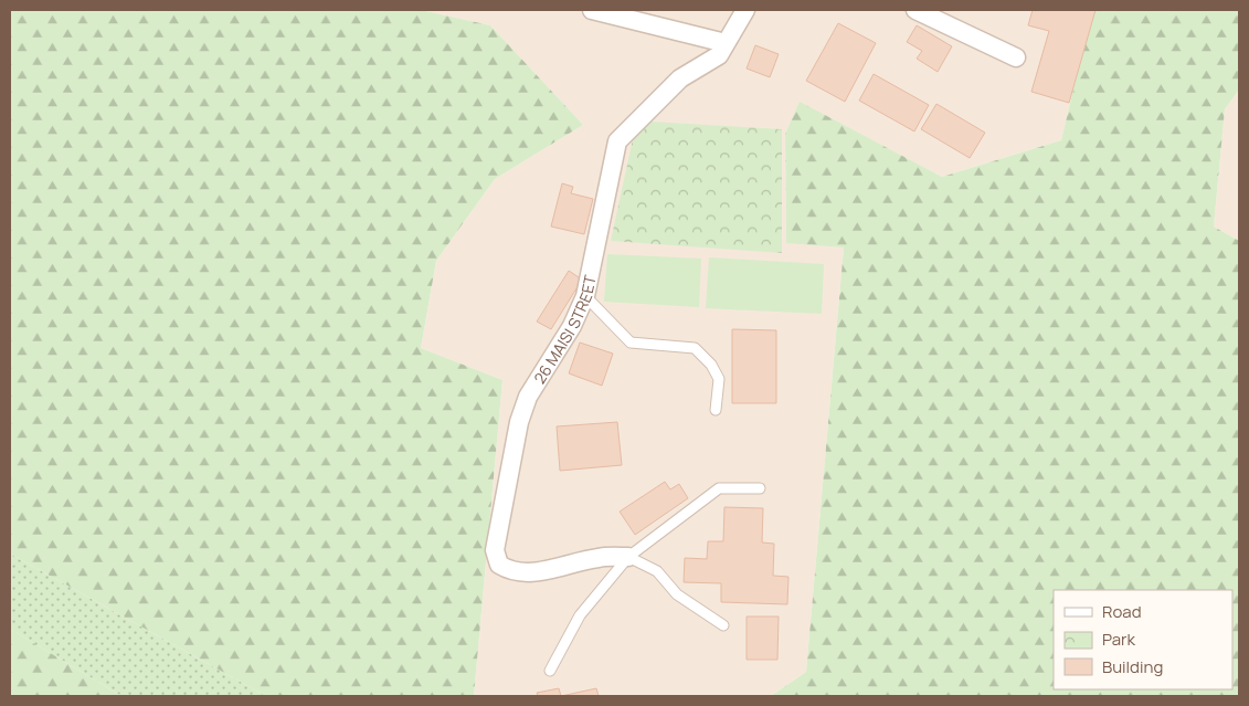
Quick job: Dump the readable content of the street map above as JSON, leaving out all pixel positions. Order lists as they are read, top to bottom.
{
  "streets": {
    "street": ["26 MAISI STREET"]
  },
  "legend": ["Road", "Park", "Building"]
}
